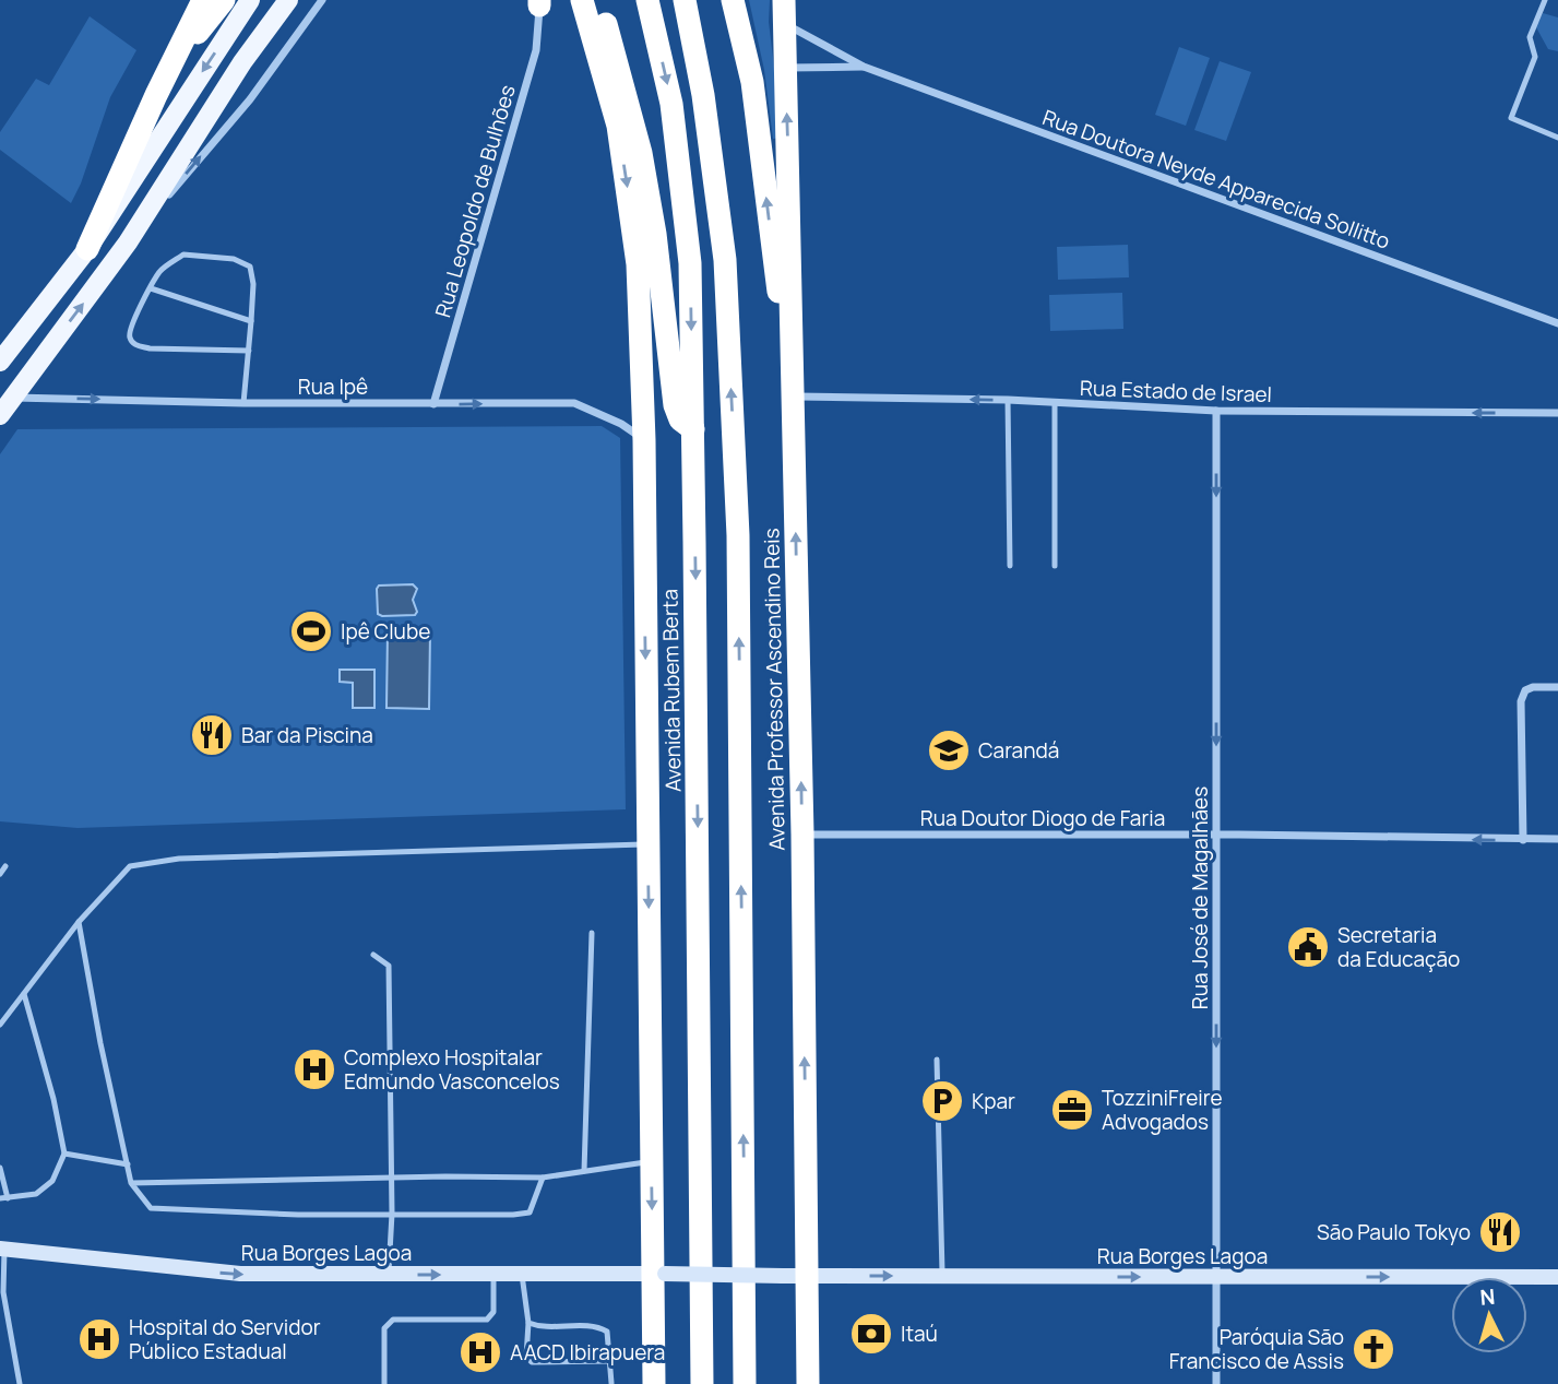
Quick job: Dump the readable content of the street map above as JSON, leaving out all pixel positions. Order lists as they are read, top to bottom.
{
  "streets": {
    "highway": ["Avenida Professor Ascendino Reis", "Avenida Rubem Berta"],
    "street": [
      "Rua Doutora Neyde Apparecida Sollitto",
      "Rua Leopoldo de Bulhões",
      "Rua Ipê",
      "Rua Estado de Israel",
      "Rua Doutor Diogo de Faria",
      "Rua José de Magalhães",
      "Rua Borges Lagoa"
    ]
  },
  "crossings": [
    ["Rua Leopoldo de Bulhões", "Rua Ipê"],
    ["Rua Estado de Israel", "Avenida Professor Ascendino Reis"],
    ["Rua Estado de Israel", "Rua José de Magalhães"],
    ["Avenida Professor Ascendino Reis", "Rua Doutor Diogo de Faria"],
    ["Avenida Professor Ascendino Reis", "Rua Borges Lagoa"],
    ["Rua Doutor Diogo de Faria", "Rua José de Magalhães"],
    ["Rua José de Magalhães", "Rua Borges Lagoa"]
  ],
  "one_way": [
    "Rua Ipê",
    "Rua Estado de Israel",
    "Rua Doutor Diogo de Faria",
    "Rua José de Magalhães",
    "Rua Borges Lagoa"
  ],
  "places": {
    "sports": ["Ipê Clube"],
    "restaurant": ["Bar da Piscina", "São Paulo Tokyo"],
    "school or university": ["Carandá"],
    "public building": ["Secretaria da Educação"],
    "hospital": ["Complexo Hospitalar Edmundo Vasconcelos", "Hospital do Servidor Público Estadual", "AACD Ibirapuera"],
    "parking": ["Kpar"],
    "office": ["TozziniFreire Advogados"],
    "bank": ["Itaú"],
    "church": ["Paróquia São Francisco de Assis"]
  },
  "north": "top"
}
